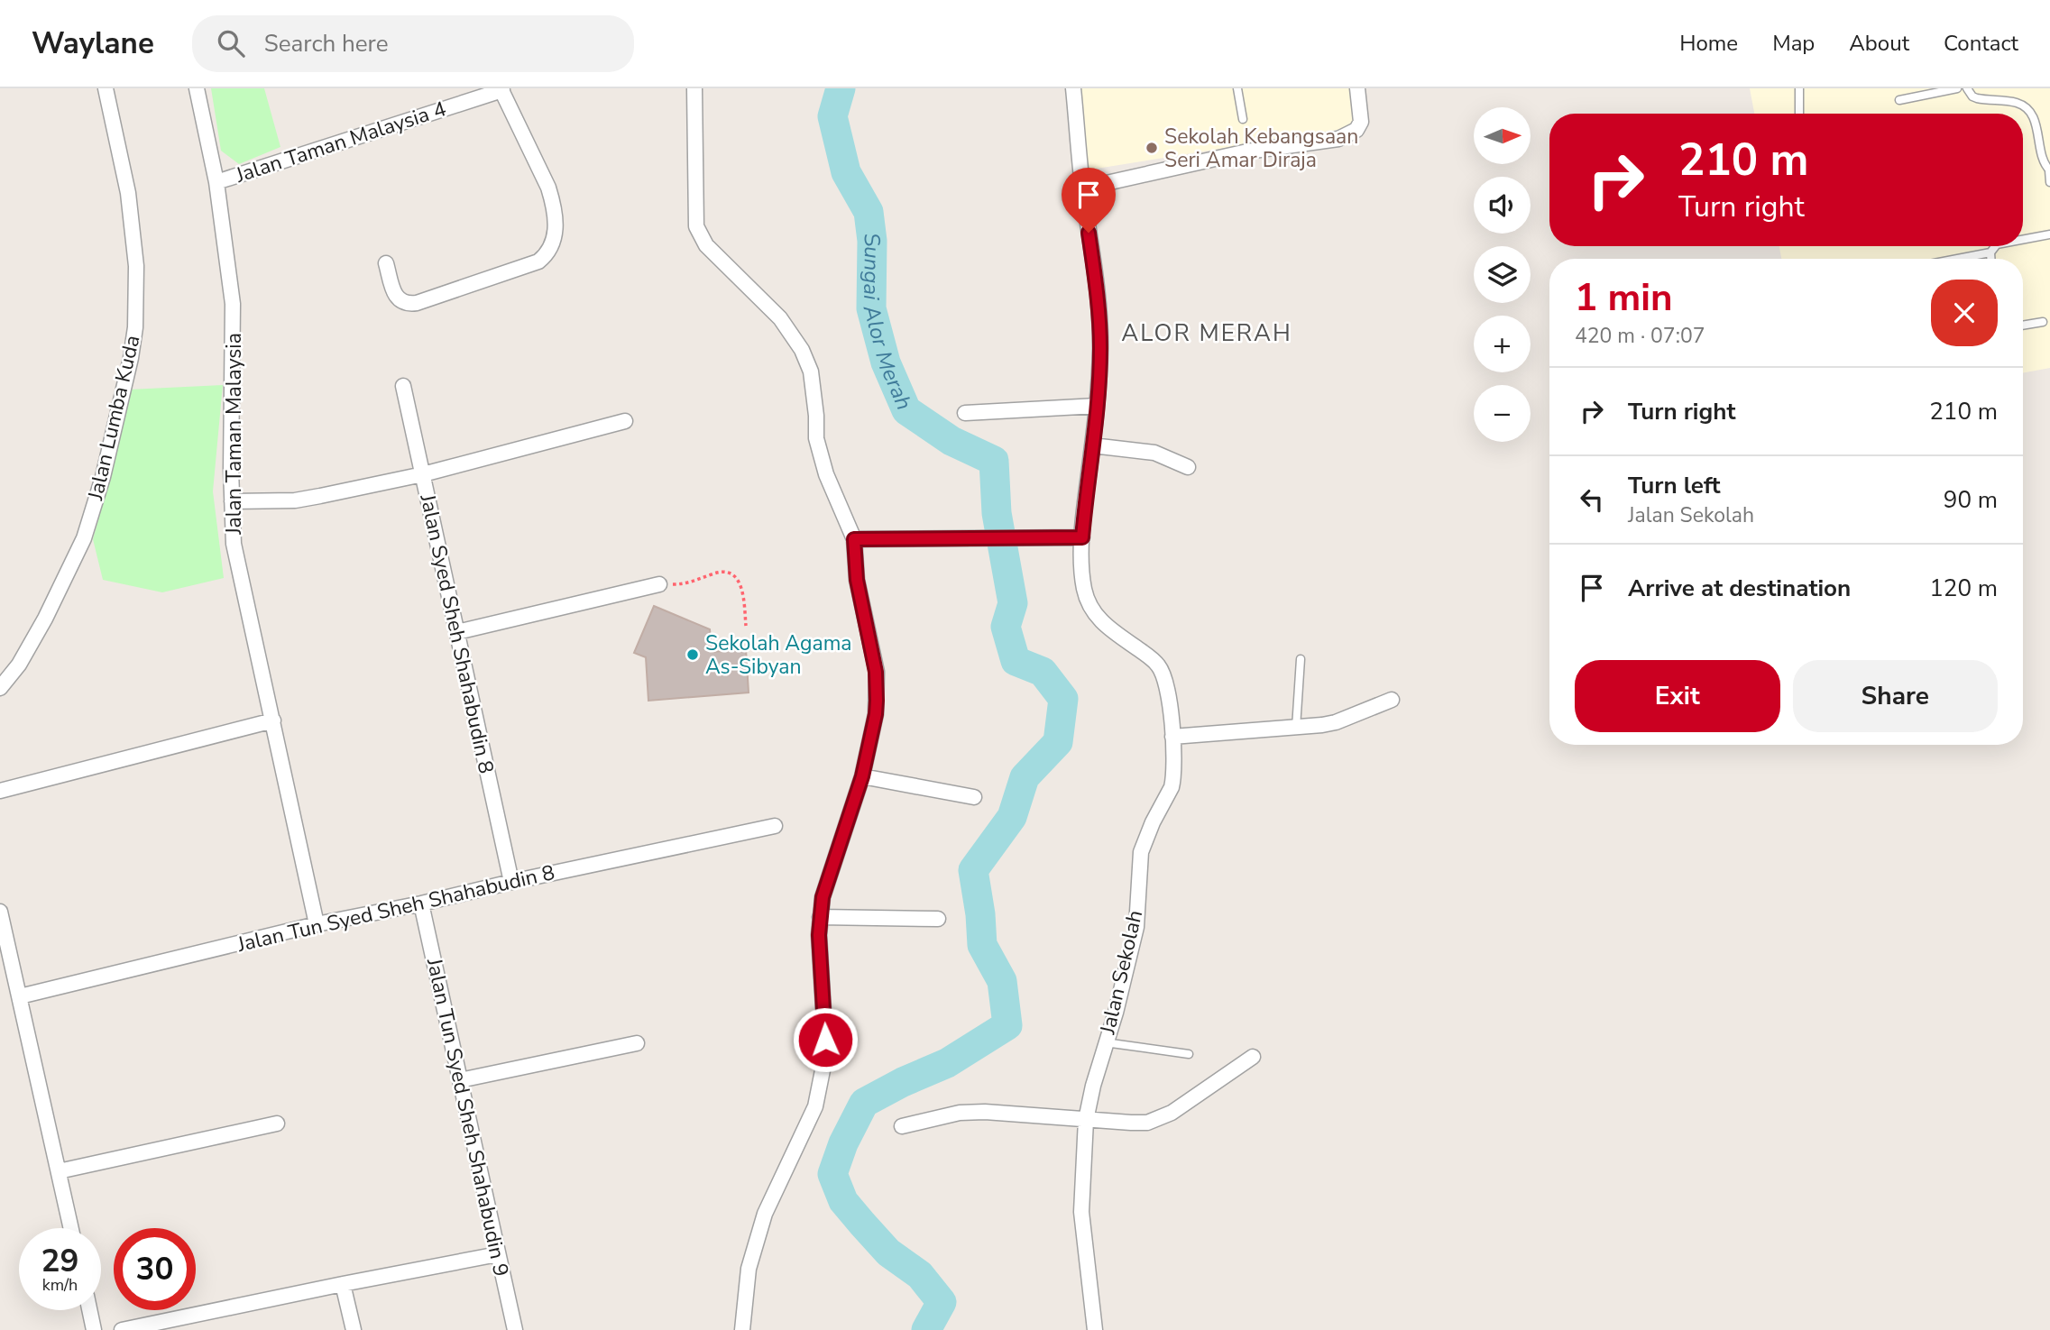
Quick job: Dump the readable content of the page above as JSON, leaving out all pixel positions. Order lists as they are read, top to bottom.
{
  "streets": {
    "street": [
      "Jalan Taman Malaysia 4",
      "Jalan Lumba Kuda",
      "Jalan Taman Malaysia",
      "Jalan Syed Sheh Shahabudin 8",
      "Jalan Tun Syed Sheh Shahabudin 8",
      "Jalan Sekolah",
      "Jalan Tun Syed Sheh Shahabudin 9"
    ]
  },
  "crossings": [
    ["Jalan Taman Malaysia 4", "Jalan Taman Malaysia"],
    ["Jalan Taman Malaysia", "Jalan Tun Syed Sheh Shahabudin 8"],
    ["Jalan Syed Sheh Shahabudin 8", "Jalan Tun Syed Sheh Shahabudin 8"],
    ["Jalan Tun Syed Sheh Shahabudin 8", "Jalan Tun Syed Sheh Shahabudin 9"]
  ],
  "districts": ["ALOR MERAH"],
  "water": ["Sungai Alor Merah"],
  "places": ["Sekolah Kebangsaan Seri Amar Diraja", "Sekolah Agama As-Sibyan"],
  "north": "right",
  "page": {
    "header": "Waylane",
    "search": "Search here",
    "nav": [
      "Home",
      "Map",
      "About",
      "Contact"
    ],
    "map_buttons": ["+", "−"],
    "turn": ["210 m", "Turn right"],
    "heading": ["1 min", "420 m · 07:07"],
    "list": [
      {
        "name": "Turn right",
        "value": "210 m"
      },
      {
        "name": "Turn left",
        "note": "Jalan Sekolah",
        "value": "90 m"
      },
      {
        "name": "Arrive at destination",
        "value": "120 m"
      }
    ],
    "buttons": ["Exit", "Share"],
    "speed": "29 km/h",
    "limit": "30"
  }
}
